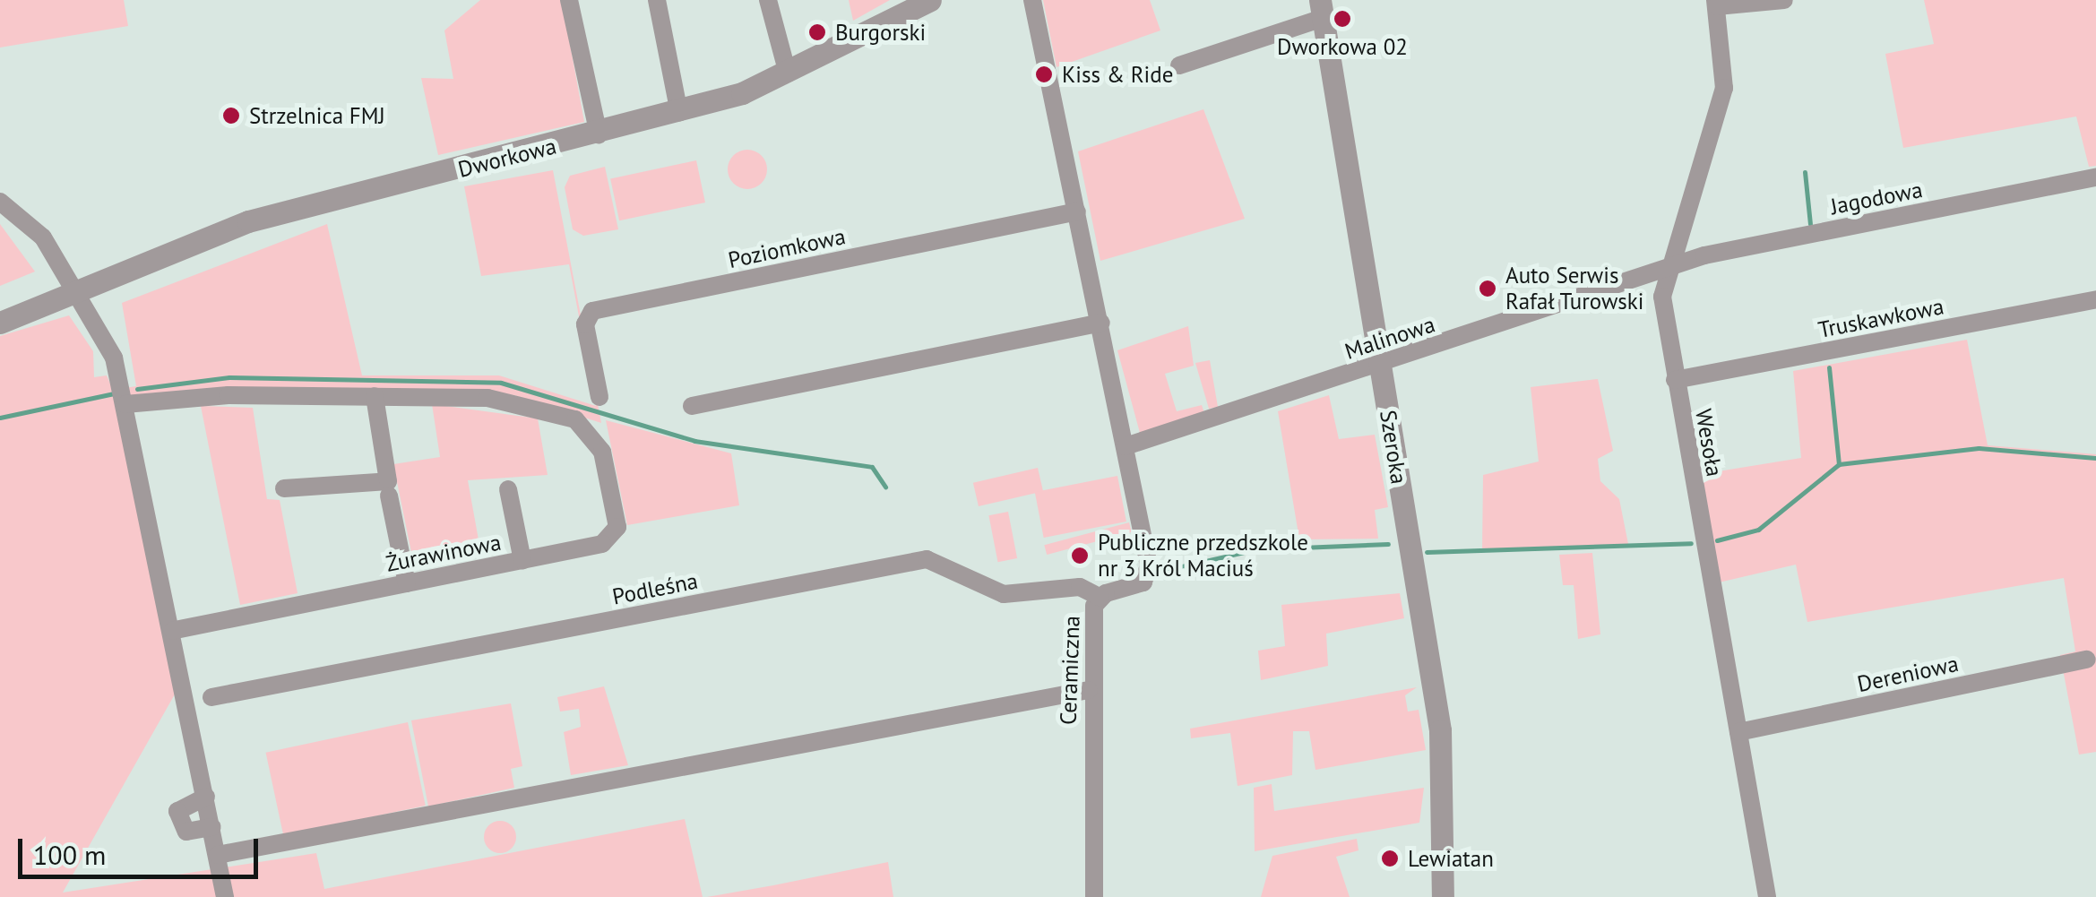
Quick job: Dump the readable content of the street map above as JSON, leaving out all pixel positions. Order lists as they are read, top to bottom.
{
  "streets": {
    "street": [
      "Dworkowa",
      "Jagodowa",
      "Poziomkowa",
      "Truskawkowa",
      "Malinowa",
      "Wesoła",
      "Szeroka",
      "Żurawinowa",
      "Podleśna",
      "Ceramiczna",
      "Dereniowa"
    ]
  },
  "crossings": [
    ["Jagodowa", "Malinowa"],
    ["Jagodowa", "Wesoła"],
    ["Poziomkowa", "Ceramiczna"],
    ["Truskawkowa", "Wesoła"],
    ["Malinowa", "Wesoła"],
    ["Malinowa", "Szeroka"],
    ["Malinowa", "Ceramiczna"],
    ["Wesoła", "Dereniowa"],
    ["Podleśna", "Ceramiczna"]
  ],
  "places": [
    "Dworkowa 02",
    "Burgorski",
    "Kiss & Ride",
    "Strzelnica FMJ",
    "Auto Serwis Rafał Turowski",
    "Publiczne przedszkole nr 3 Król Maciuś",
    "Lewiatan"
  ],
  "scale_bar": "100 m"
}
